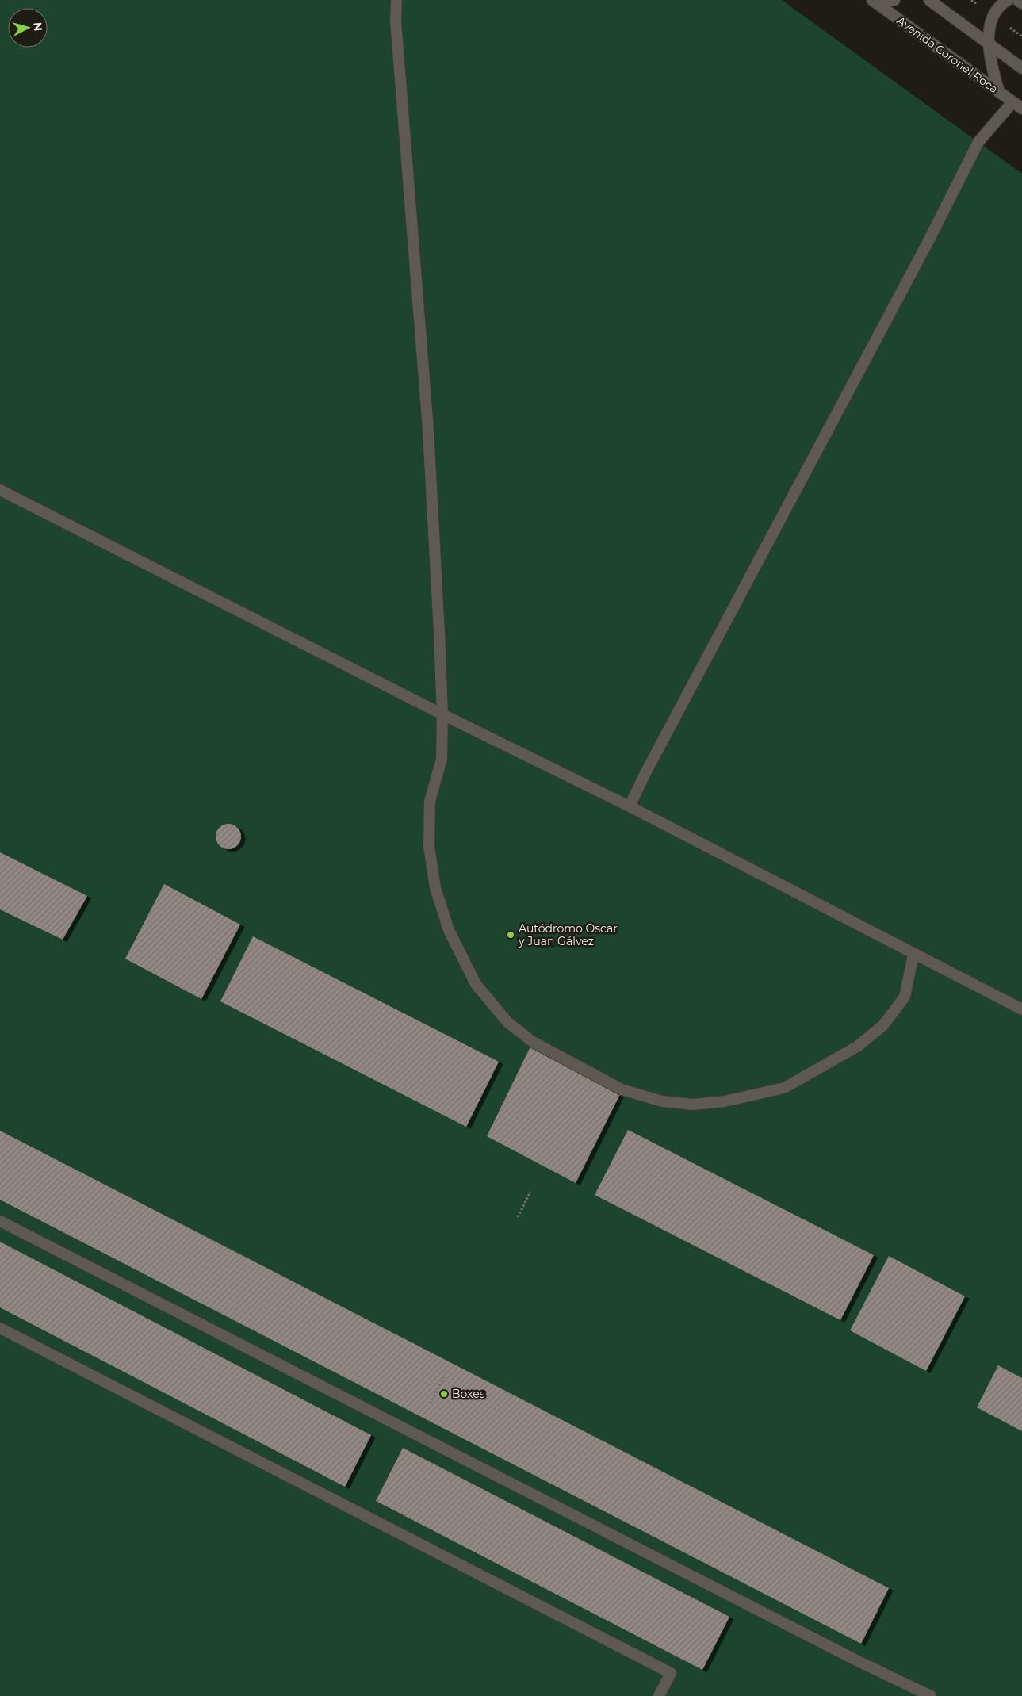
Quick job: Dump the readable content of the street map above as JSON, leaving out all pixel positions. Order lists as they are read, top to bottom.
{
  "streets": {
    "main road": ["Avenida Coronel Roca"]
  },
  "places": ["Autódromo Oscar y Juan Gálvez", "Boxes"],
  "north": "right"
}
